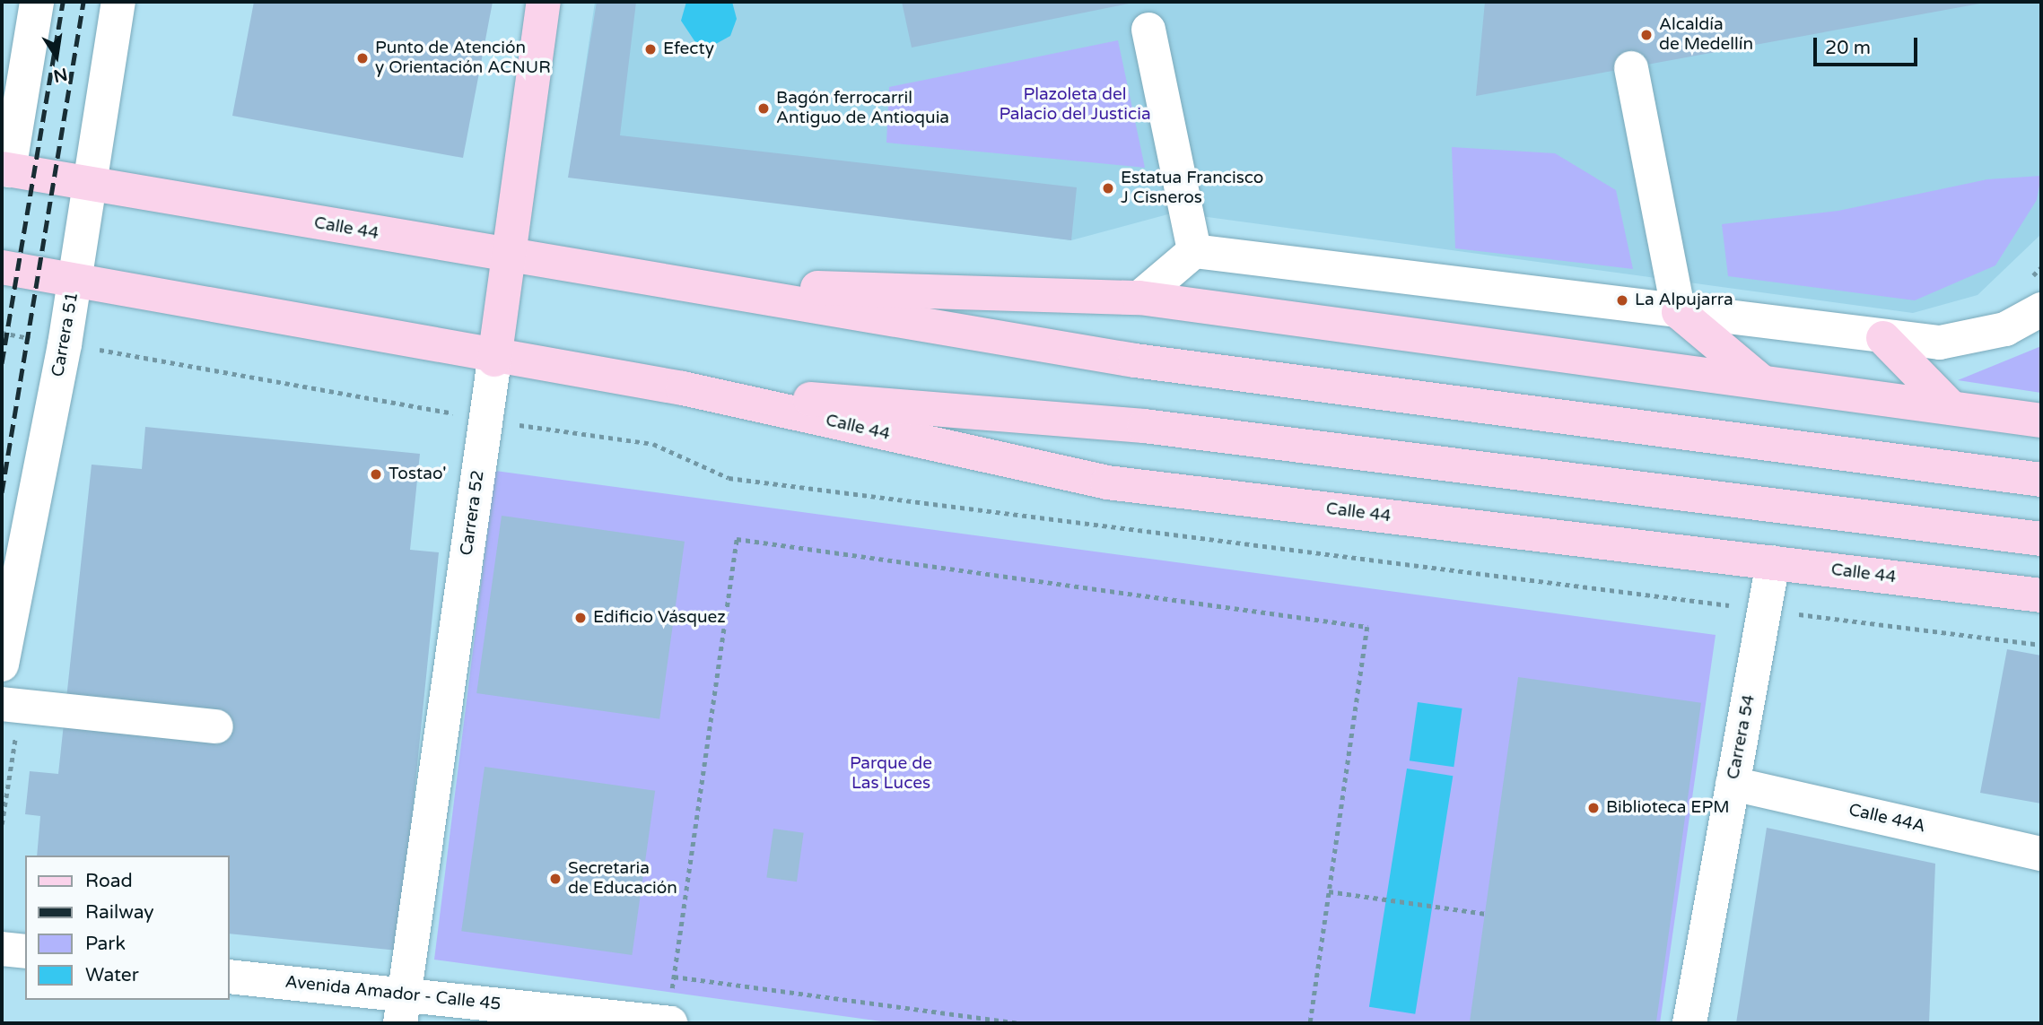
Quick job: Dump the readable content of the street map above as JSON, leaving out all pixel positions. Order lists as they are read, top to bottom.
{
  "streets": {
    "main road": ["Calle 44", "Carrera 52"],
    "street": [
      "Carrera 51",
      "Carrera 54",
      "Calle 44A",
      "Avenida Amador - Calle 45"
    ]
  },
  "crossings": [
    ["Calle 44", "Carrera 51"],
    ["Calle 44", "Carrera 52"],
    ["Calle 44", "Carrera 54"],
    ["Carrera 52", "Avenida Amador - Calle 45"],
    ["Carrera 54", "Calle 44A"]
  ],
  "parks": ["Plazoleta del Palacio del Justicia", "Parque de Las Luces"],
  "places": [
    "Alcaldía de Medellín",
    "Efecty",
    "Punto de Atención y Orientación ACNUR",
    "Bagón ferrocarril Antiguo de Antioquia",
    "Estatua Francisco J Cisneros",
    "La Alpujarra",
    "Tostao'",
    "Edificio Vásquez",
    "Biblioteca EPM",
    "Secretaria de Educación"
  ],
  "legend": [
    "Road",
    "Railway",
    "Park",
    "Water"
  ],
  "scale_bar": "20 m",
  "north": "bottom"
}
